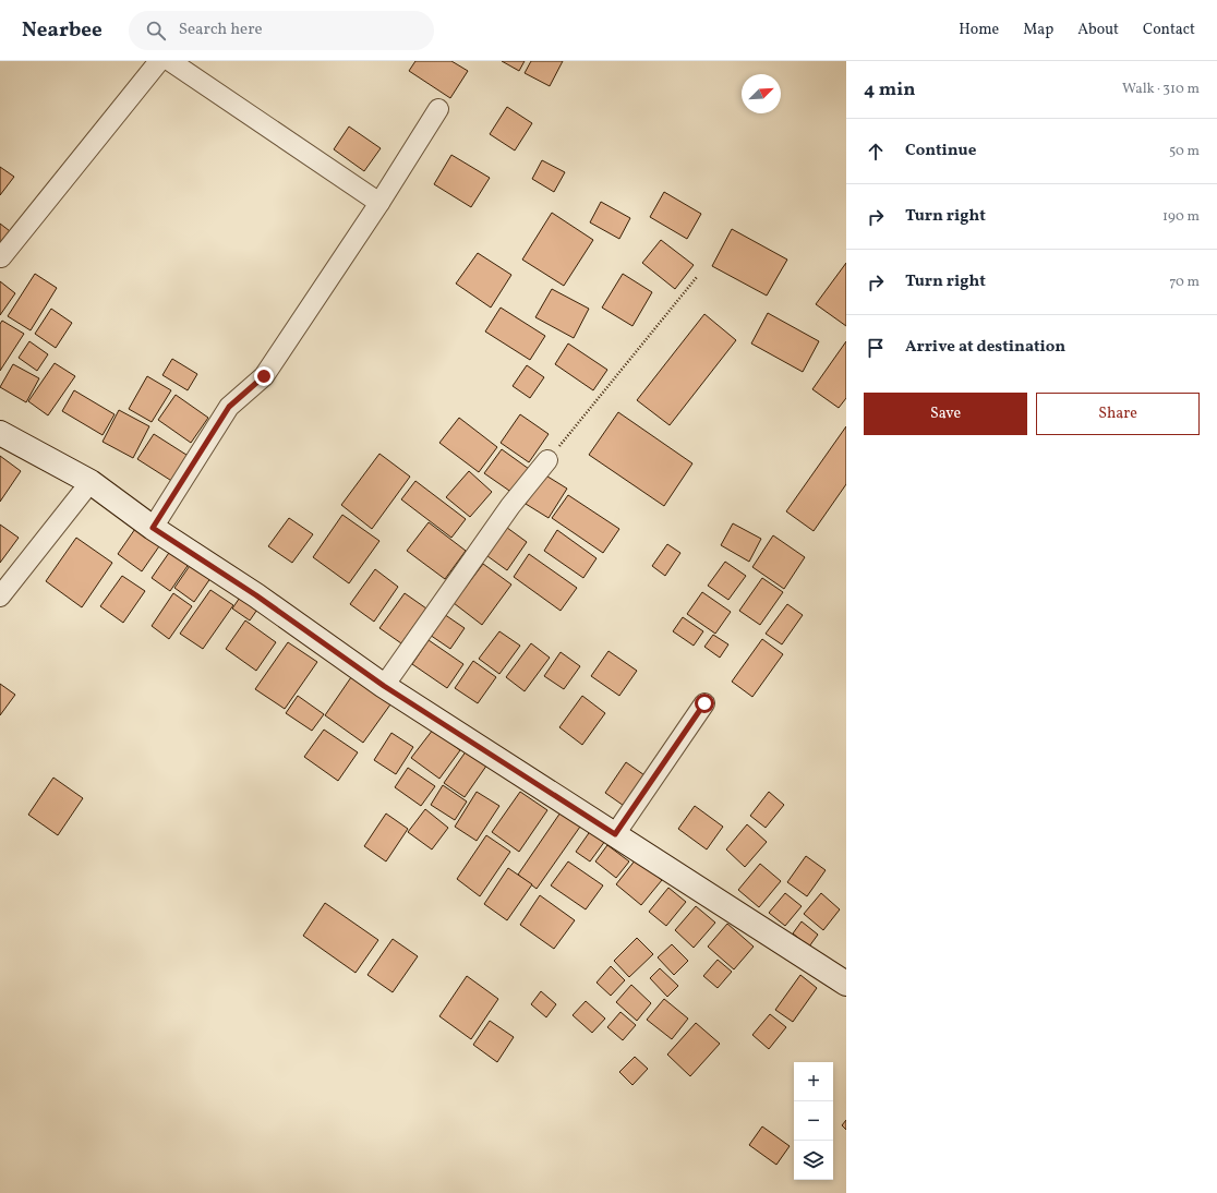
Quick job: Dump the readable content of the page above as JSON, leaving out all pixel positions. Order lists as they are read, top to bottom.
{
  "north": "top right",
  "page": {
    "header": "Nearbee",
    "search": "Search here",
    "nav": [
      "Home",
      "Map",
      "About",
      "Contact"
    ],
    "heading": ["4 min", "Walk · 310 m"],
    "list": [
      ["Continue", "50 m"],
      ["Turn right", "190 m"],
      ["Turn right", "70 m"],
      "Arrive at destination"
    ],
    "buttons": ["Save", "Share"],
    "map_buttons": ["+", "−"]
  }
}
